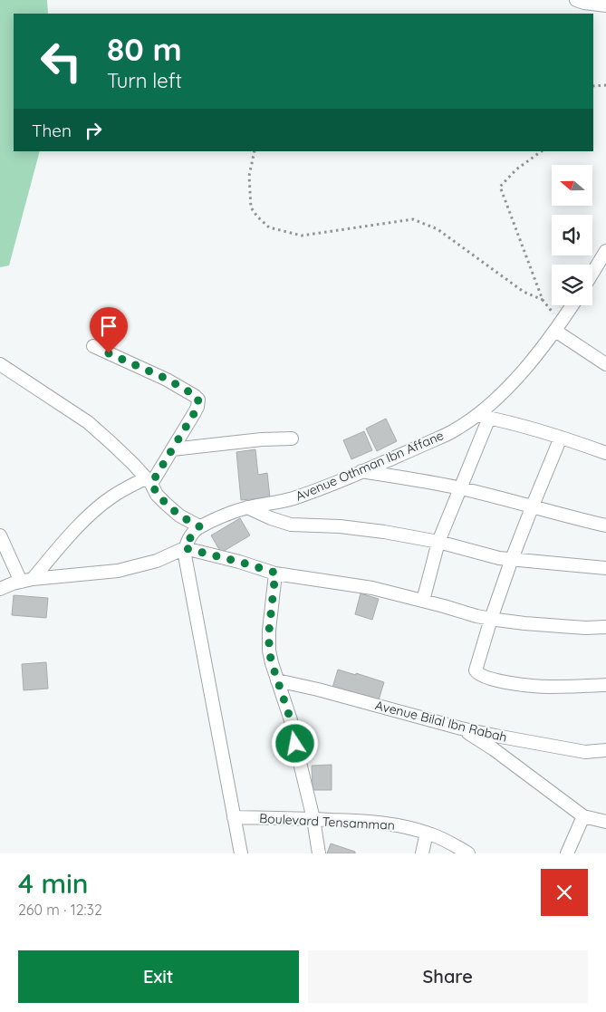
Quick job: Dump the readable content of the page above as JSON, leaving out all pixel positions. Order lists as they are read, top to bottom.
{
  "streets": {
    "street": ["Avenue Othman Ibn Affane", "Avenue Bilal Ibn Rabah", "Boulevard Tensamman"]
  },
  "north": "left",
  "page": {
    "turn": ["80 m", "Turn left"],
    "then": "Then",
    "heading": ["4 min", "260 m · 12:32"],
    "buttons": ["Exit", "Share"]
  }
}
